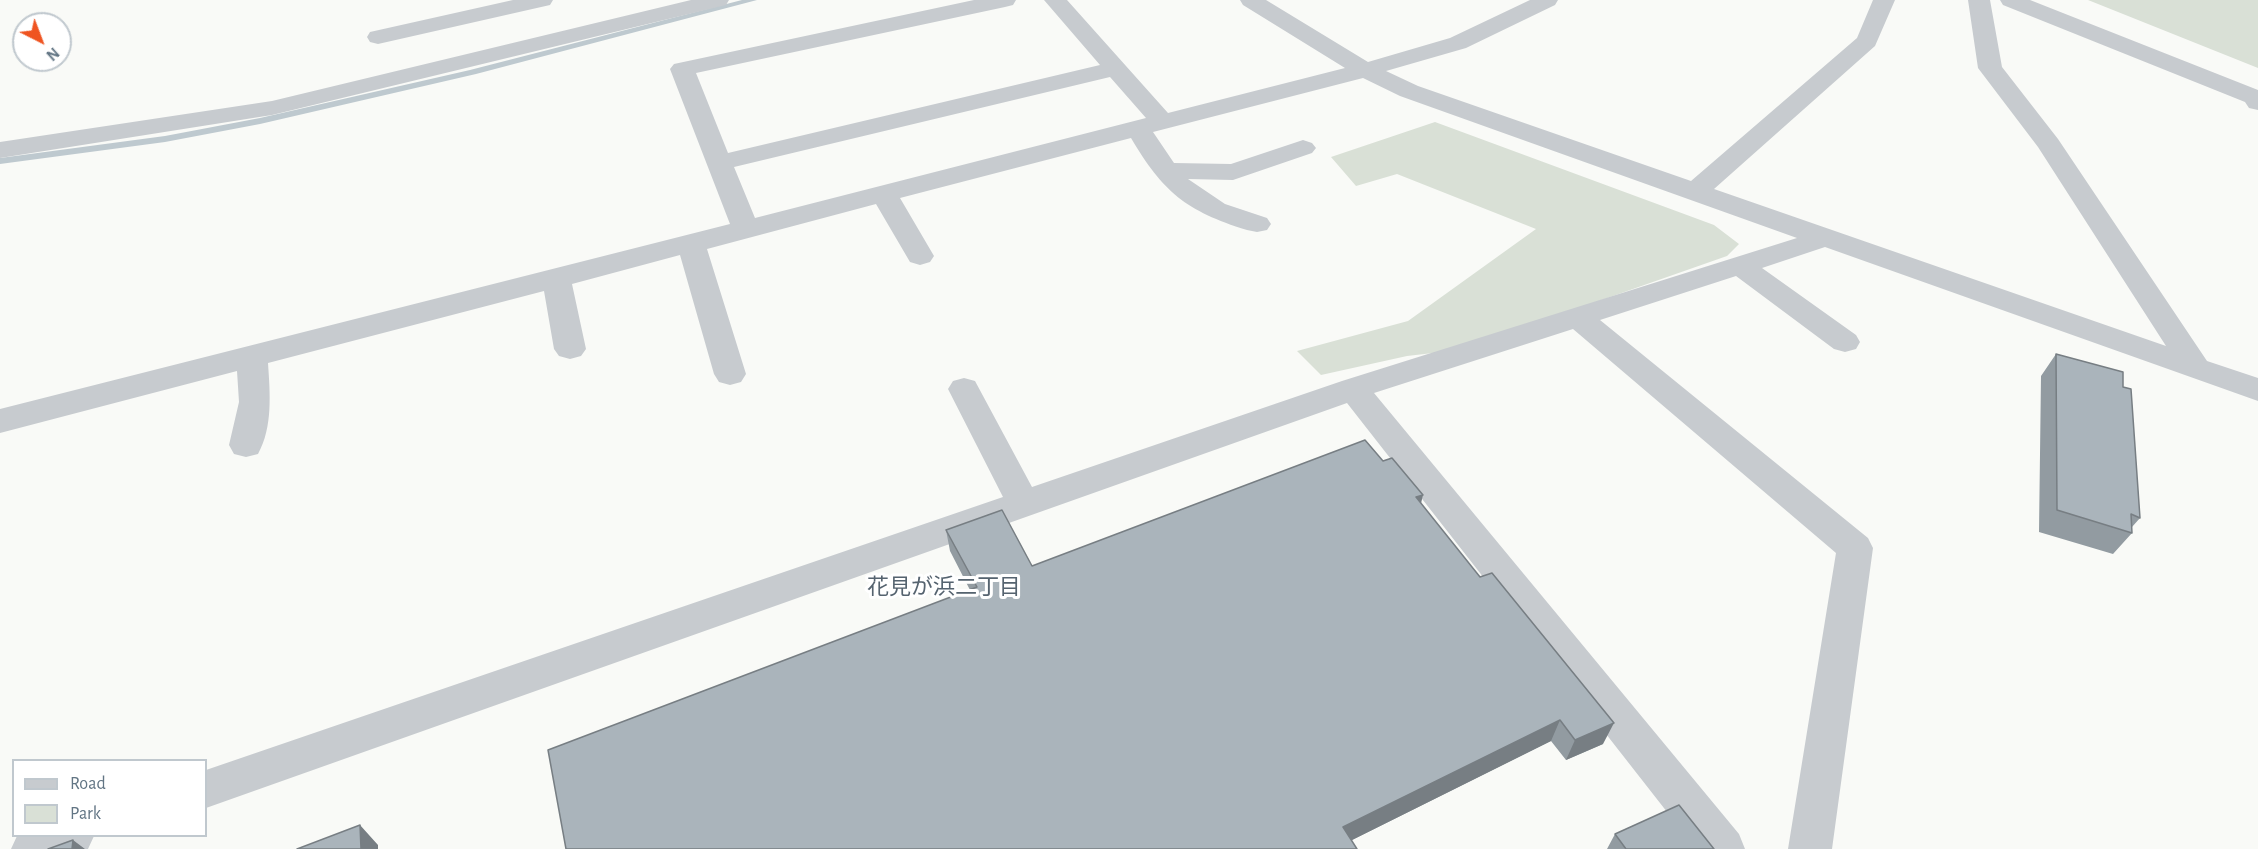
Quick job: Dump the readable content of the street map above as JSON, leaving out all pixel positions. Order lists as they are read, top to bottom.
{
  "districts": ["花見が浜二丁目"],
  "legend": ["Road", "Park"],
  "north": "bottom right"
}
